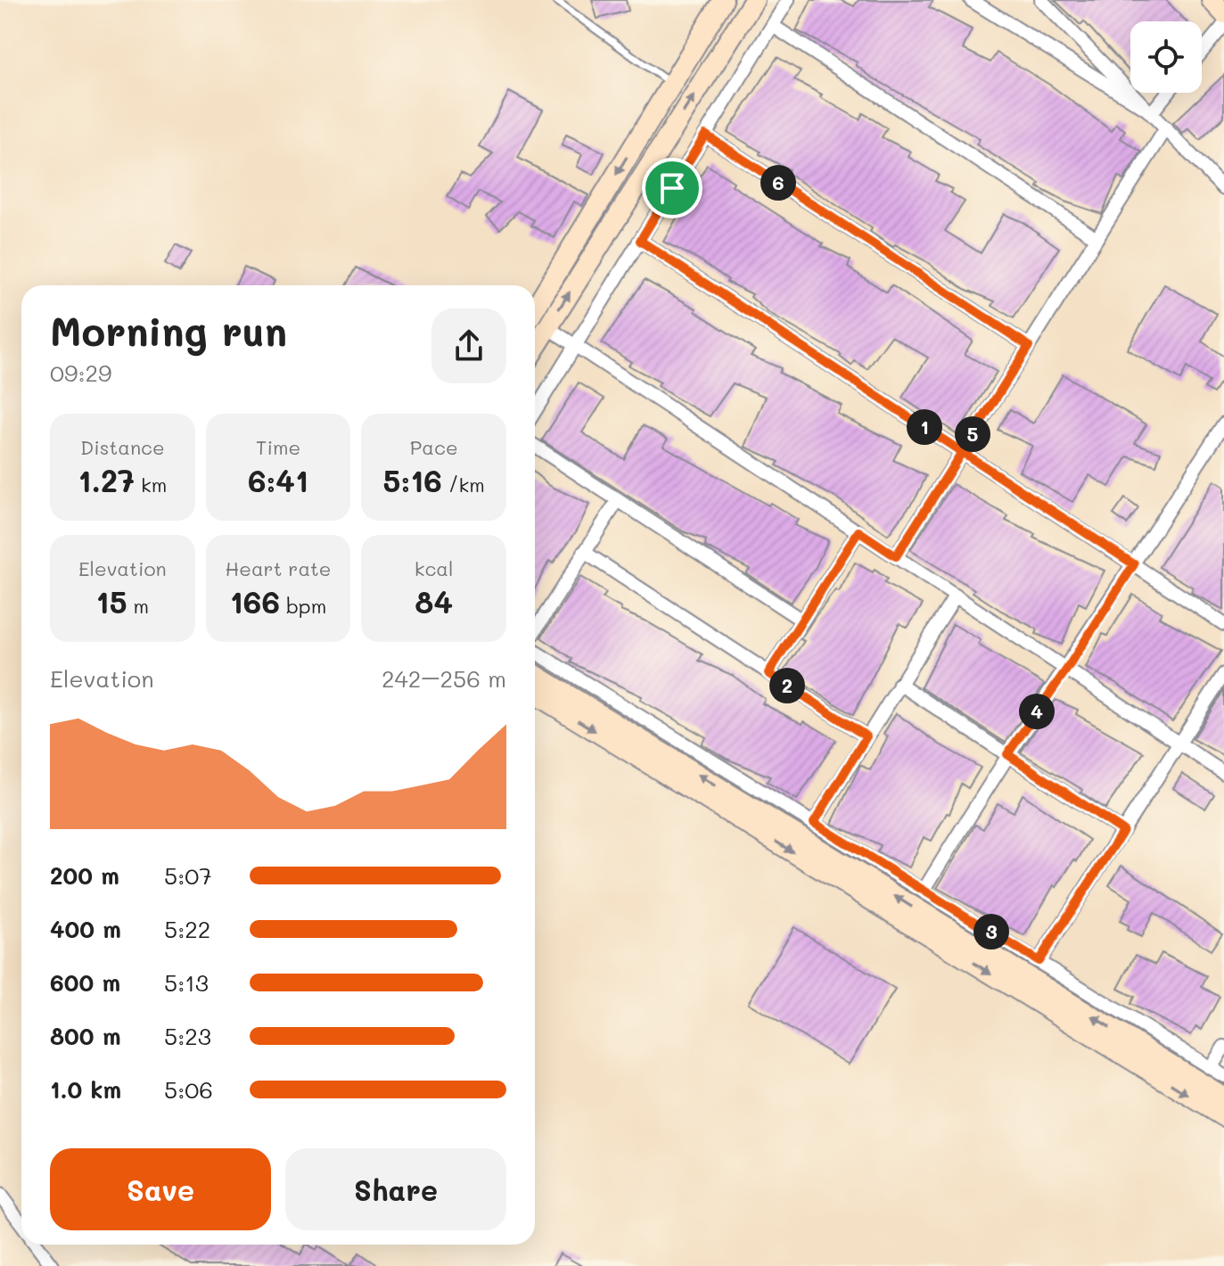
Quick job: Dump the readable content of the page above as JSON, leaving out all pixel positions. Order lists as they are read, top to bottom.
{
  "page": {
    "pins": [
      "6",
      "1",
      "5",
      "2",
      "4",
      "3"
    ],
    "heading": ["Morning run", "09:29"],
    "stats": [
      ["Distance", "1.27 km"],
      ["Time", "6:41"],
      ["Pace", "5:16 /km"],
      ["Elevation", "15 m"],
      ["Heart rate", "166 bpm"],
      ["kcal", "84"]
    ],
    "chart": ["Elevation", "242–256 m"],
    "list": [
      {
        "name": "200 m",
        "note": "5:07"
      },
      {
        "name": "400 m",
        "note": "5:22"
      },
      {
        "name": "600 m",
        "note": "5:13"
      },
      {
        "name": "800 m",
        "note": "5:23"
      },
      {
        "name": "1.0 km",
        "note": "5:06"
      }
    ],
    "buttons": ["Save", "Share"]
  }
}
